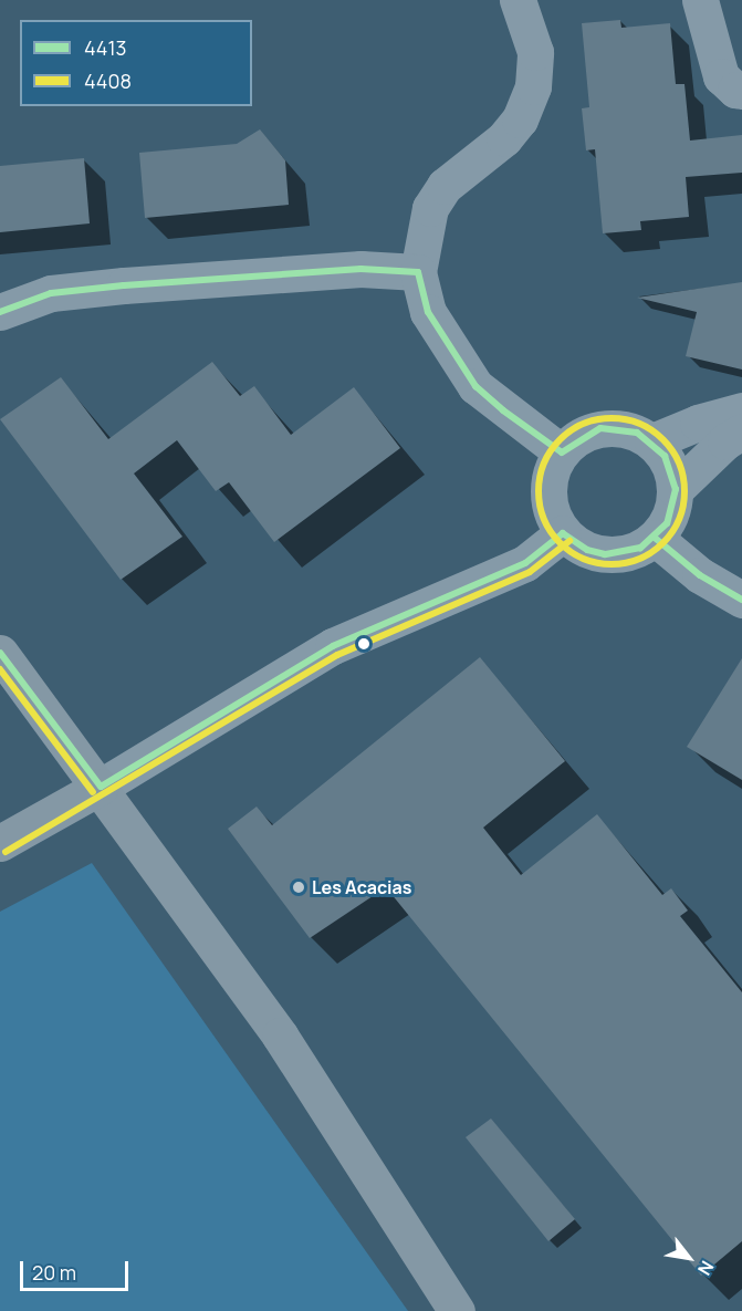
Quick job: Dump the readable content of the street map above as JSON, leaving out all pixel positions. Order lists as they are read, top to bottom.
{
  "places": ["Les Acacias"],
  "lines": ["transit line 4413", "transit line 4408"],
  "legend": ["4413", "4408"],
  "scale_bar": "20 m",
  "north": "bottom right"
}
